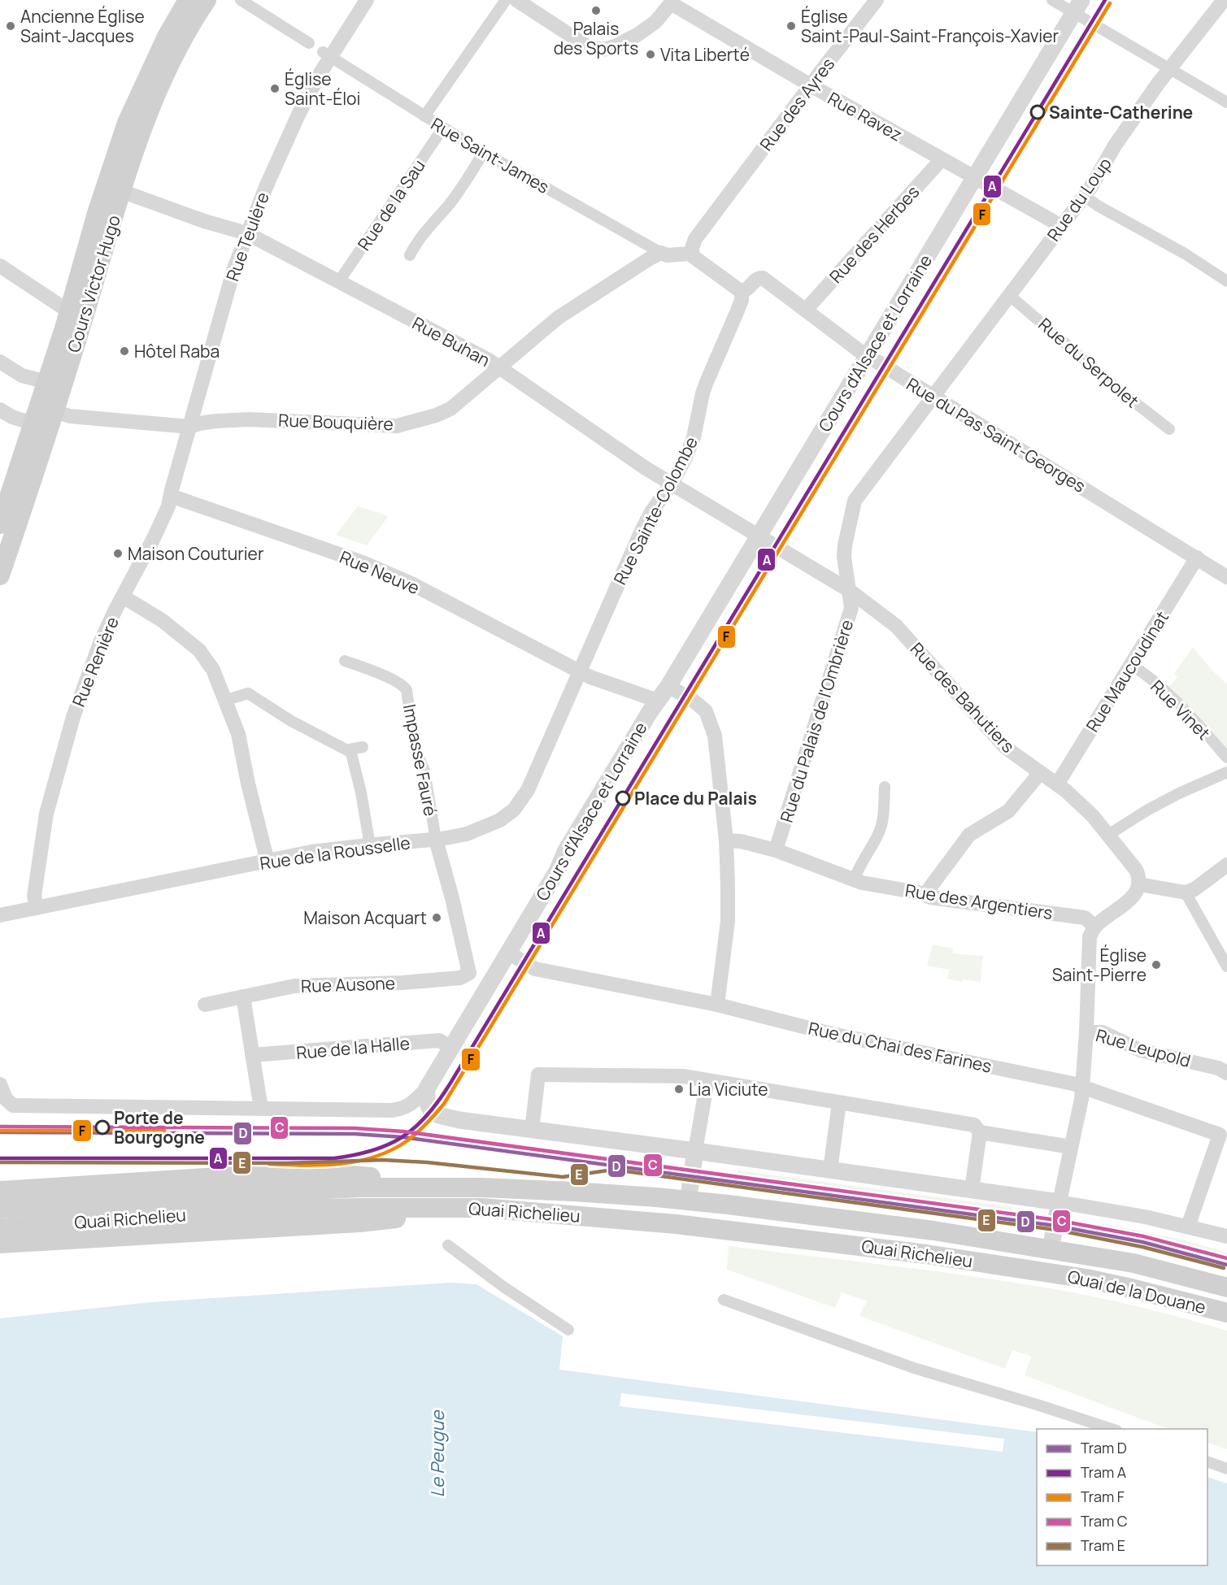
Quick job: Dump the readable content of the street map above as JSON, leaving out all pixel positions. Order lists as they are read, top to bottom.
{
  "streets": {
    "main road": ["Cours Victor Hugo", "Quai Richelieu", "Quai de la Douane"],
    "street": [
      "Rue des Ayres",
      "Rue Ravez",
      "Rue Saint-James",
      "Rue du Loup",
      "Rue de la Sau",
      "Rue des Herbes",
      "Rue Teulère",
      "Rue Buhan",
      "Cours d'Alsace et Lorraine",
      "Rue du Serpolet",
      "Rue Bouquière",
      "Rue du Pas Saint-Georges",
      "Rue Sainte-Colombe",
      "Rue Neuve",
      "Rue Renière",
      "Rue Maucoudinat",
      "Rue des Bahutiers",
      "Rue Vinet",
      "Rue du Palais de l'Ombrière",
      "Impasse Fauré",
      "Rue de la Rousselle",
      "Rue des Argentiers",
      "Rue Ausone",
      "Rue du Chai des Farines",
      "Rue de la Halle",
      "Rue Leupold"
    ]
  },
  "crossings": [
    ["Rue des Ayres", "Rue Ravez"],
    ["Rue Ravez", "Rue du Loup"],
    ["Rue Ravez", "Rue des Herbes"],
    ["Rue Ravez", "Cours d'Alsace et Lorraine"],
    ["Rue Saint-James", "Rue de la Sau"],
    ["Rue Saint-James", "Rue Teulère"],
    ["Rue Saint-James", "Rue Bouquière"],
    ["Rue du Loup", "Rue du Serpolet"],
    ["Rue du Loup", "Rue du Pas Saint-Georges"],
    ["Rue du Loup", "Rue du Palais de l'Ombrière"],
    ["Rue de la Sau", "Rue Buhan"],
    ["Rue des Herbes", "Rue du Pas Saint-Georges"],
    ["Rue Teulère", "Rue Buhan"],
    ["Rue Teulère", "Rue Bouquière"],
    ["Rue Teulère", "Rue Renière"],
    ["Cours Victor Hugo", "Rue Buhan"],
    ["Cours Victor Hugo", "Rue Bouquière"],
    ["Rue Buhan", "Cours d'Alsace et Lorraine"],
    ["Rue Buhan", "Rue Bouquière"],
    ["Rue Buhan", "Rue Sainte-Colombe"],
    ["Rue Buhan", "Rue des Bahutiers"],
    ["Cours d'Alsace et Lorraine", "Rue du Pas Saint-Georges"],
    ["Cours d'Alsace et Lorraine", "Rue Neuve"],
    ["Cours d'Alsace et Lorraine", "Rue des Bahutiers"],
    ["Cours d'Alsace et Lorraine", "Rue de la Halle"],
    ["Rue Bouquière", "Rue Renière"],
    ["Rue du Pas Saint-Georges", "Rue Sainte-Colombe"],
    ["Rue du Pas Saint-Georges", "Rue Maucoudinat"],
    ["Rue du Pas Saint-Georges", "Rue du Palais de l'Ombrière"],
    ["Rue Sainte-Colombe", "Rue Neuve"],
    ["Rue Sainte-Colombe", "Rue de la Rousselle"],
    ["Rue Neuve", "Rue Renière"],
    ["Rue Neuve", "Rue de la Rousselle"],
    ["Rue Renière", "Rue de la Rousselle"],
    ["Rue Maucoudinat", "Rue des Bahutiers"],
    ["Rue Maucoudinat", "Rue Vinet"],
    ["Rue des Bahutiers", "Rue du Palais de l'Ombrière"],
    ["Rue du Palais de l'Ombrière", "Rue des Argentiers"],
    ["Impasse Fauré", "Rue de la Rousselle"],
    ["Quai Richelieu", "Quai de la Douane"]
  ],
  "water": ["Le Peugue"],
  "places": [
    "Palais des Sports",
    "Ancienne Église Saint-Jacques",
    "Église Saint-Paul-Saint-François-Xavier",
    "Vita Liberté",
    "Église Saint-Éloi",
    "Sainte-Catherine",
    "Hôtel Raba",
    "Maison Couturier",
    "Place du Palais",
    "Maison Acquart",
    "Église Saint-Pierre",
    "Lia Viciute",
    "Porte de Bourgogne"
  ],
  "lines": [
    "tram line A",
    "tram line F",
    "tram line C",
    "tram line D",
    "tram line E"
  ],
  "legend": [
    "Tram D",
    "Tram A",
    "Tram F",
    "Tram C",
    "Tram E"
  ]
}
